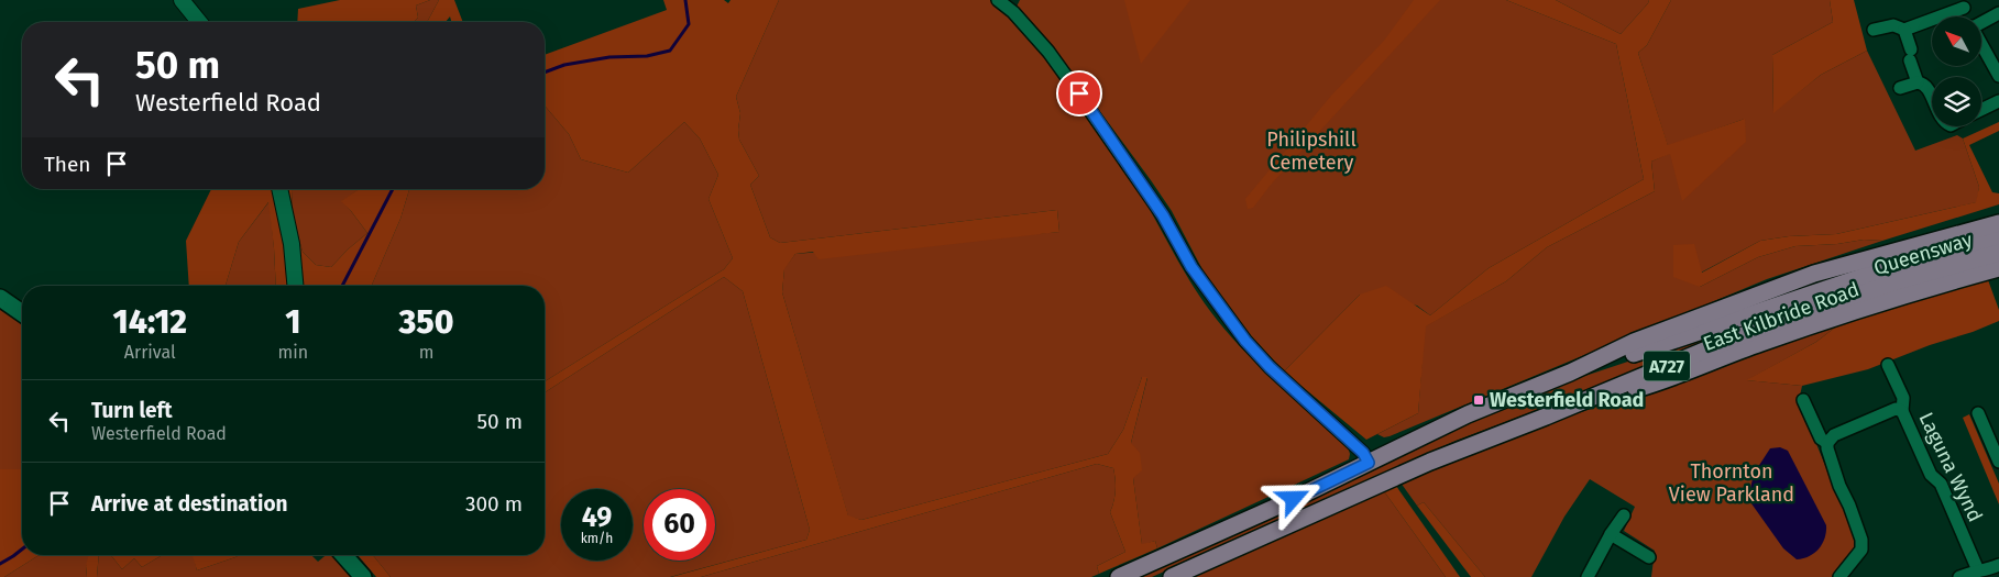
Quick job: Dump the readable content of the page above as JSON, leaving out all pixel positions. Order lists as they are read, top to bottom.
{
  "streets": {
    "main road": ["Queensway", "East Kilbride Road", "A727"],
    "street": ["Laguna Wynd"]
  },
  "crossings": [
    ["Queensway", "East Kilbride Road"]
  ],
  "parks": ["Philipshill Cemetery", "Thornton View Parkland"],
  "places": {
    "transit": ["Westerfield Road"]
  },
  "north": "top left",
  "page": {
    "turn": ["50 m", "Westerfield Road"],
    "then": "Then",
    "eta": [
      "14:12",
      "Arrival",
      "1",
      "min",
      "350",
      "m"
    ],
    "list": [
      {
        "name": "Turn left",
        "note": "Westerfield Road",
        "value": "50 m"
      },
      {
        "name": "Arrive at destination",
        "value": "300 m"
      }
    ],
    "speed": "49 km/h",
    "limit": "60"
  }
}
